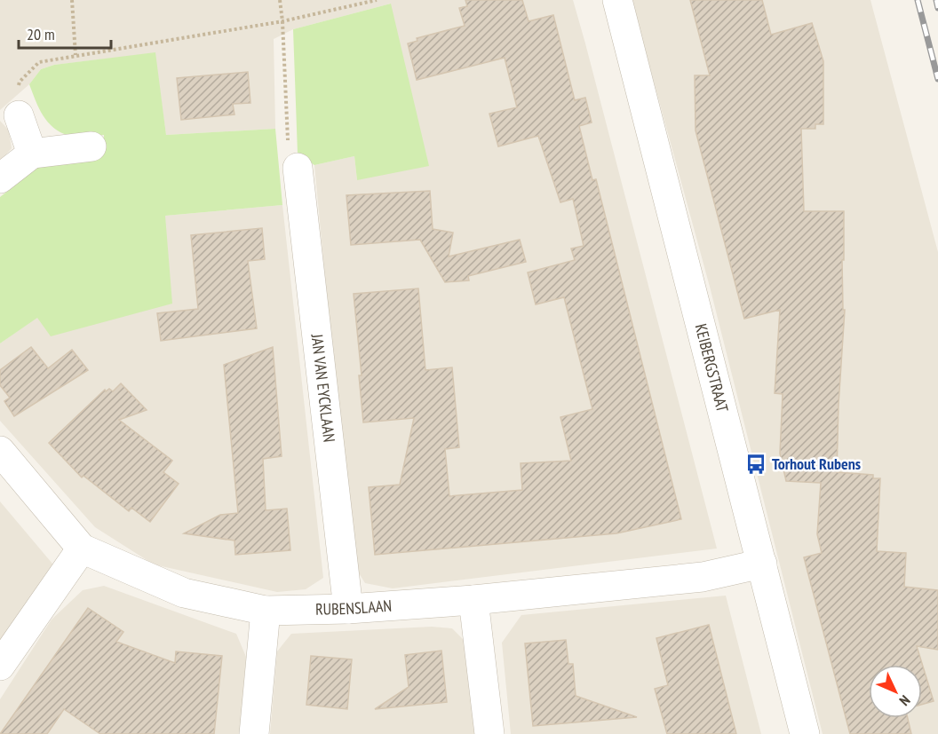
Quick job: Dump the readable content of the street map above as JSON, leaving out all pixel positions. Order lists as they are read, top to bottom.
{
  "streets": {
    "street": ["KEIBERGSTRAAT", "JAN VAN EYCKLAAN", "RUBENSLAAN"]
  },
  "crossings": [
    ["KEIBERGSTRAAT", "RUBENSLAAN"],
    ["JAN VAN EYCKLAAN", "RUBENSLAAN"]
  ],
  "places": {
    "bus stop": ["Torhout Rubens"]
  },
  "scale_bar": "20 m",
  "north": "bottom right"
}
